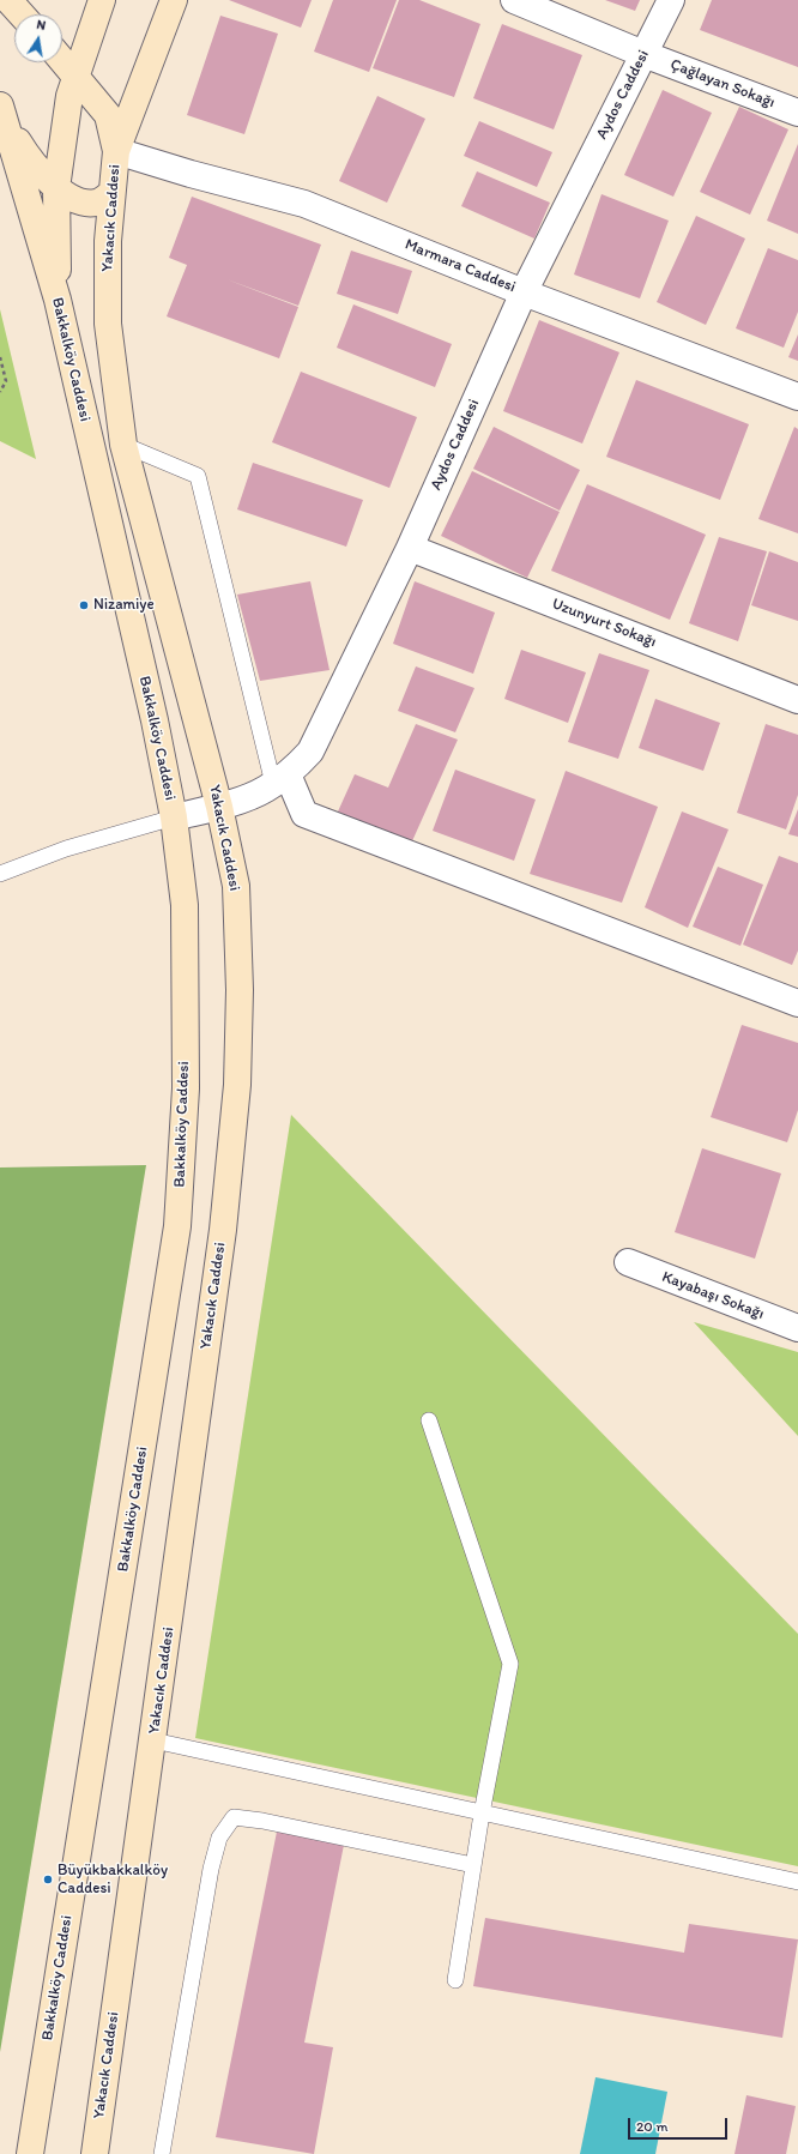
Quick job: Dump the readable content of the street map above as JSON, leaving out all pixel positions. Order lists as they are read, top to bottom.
{
  "streets": {
    "main road": ["Yakacık Caddesi", "Bakkalköy Caddesi"],
    "street": [
      "Çağlayan Sokağı",
      "Aydos Caddesi",
      "Marmara Caddesi",
      "Uzunyurt Sokağı",
      "Kayabaşı Sokağı"
    ]
  },
  "crossings": [
    ["Çağlayan Sokağı", "Aydos Caddesi"],
    ["Aydos Caddesi", "Yakacık Caddesi"],
    ["Aydos Caddesi", "Marmara Caddesi"],
    ["Aydos Caddesi", "Bakkalköy Caddesi"],
    ["Aydos Caddesi", "Uzunyurt Sokağı"],
    ["Yakacık Caddesi", "Marmara Caddesi"]
  ],
  "places": ["Nizamiye", "Büyükbakkalköy Caddesi"],
  "scale_bar": "20 m",
  "north": "top"
}
